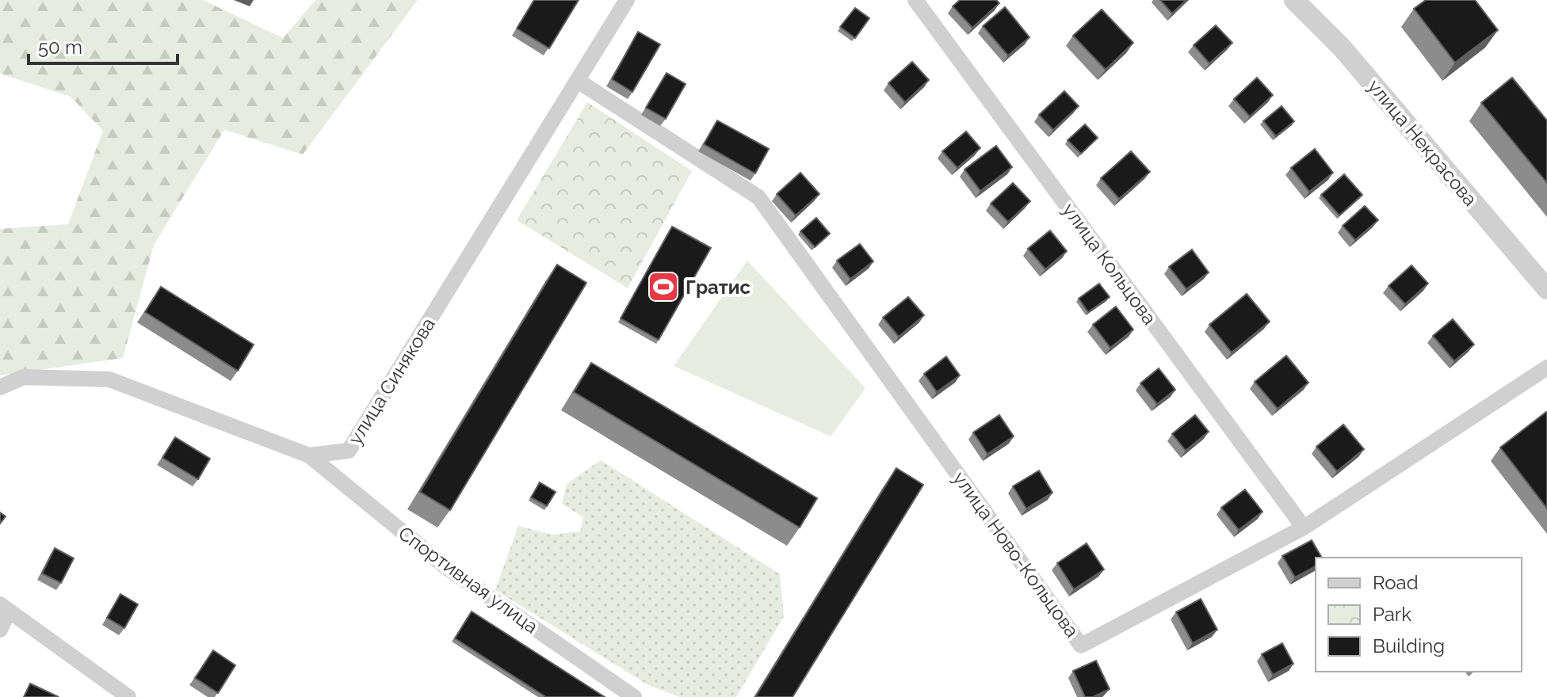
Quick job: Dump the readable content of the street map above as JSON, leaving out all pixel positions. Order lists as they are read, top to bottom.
{
  "streets": {
    "street": [
      "улица Некрасова",
      "улица Кольцова",
      "улица Синякова",
      "улица Ново-Кольцова",
      "Спортивная улица"
    ]
  },
  "crossings": [
    ["улица Кольцова", "улица Ново-Кольцова"],
    ["улица Синякова", "улица Ново-Кольцова"],
    ["улица Синякова", "Спортивная улица"]
  ],
  "places": {
    "sports": ["Гратис"]
  },
  "legend": ["Road", "Park", "Building"],
  "scale_bar": "50 m"
}
